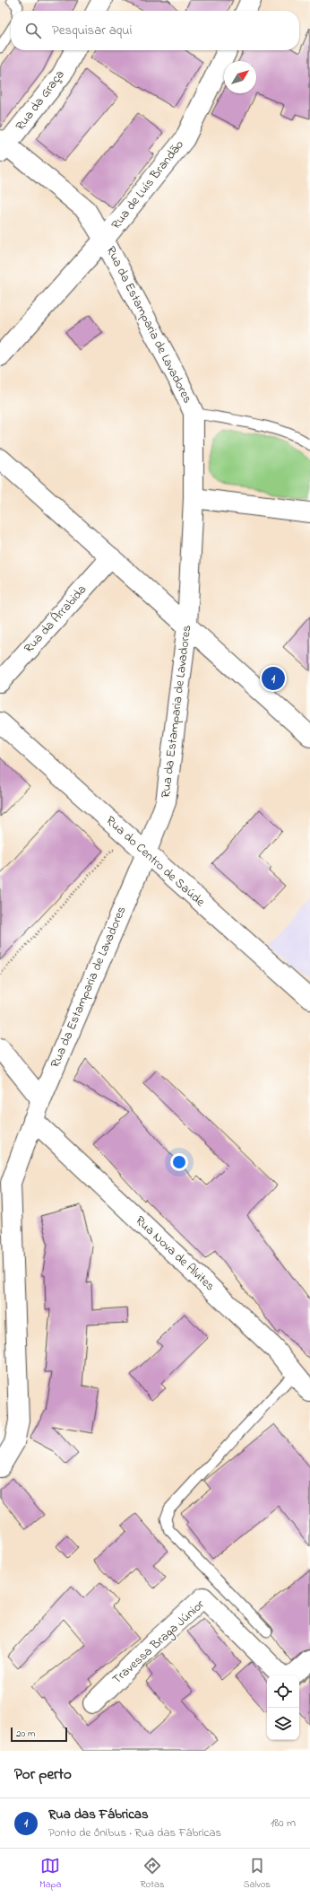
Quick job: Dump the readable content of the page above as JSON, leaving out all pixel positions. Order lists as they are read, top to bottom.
{
  "streets": {
    "street": [
      "Rua da Graça",
      "Rua de Luís Brandão",
      "Rua da Estamparia de Lavadores",
      "Rua da Árrabida",
      "Rua do Centro de Saúde",
      "Rua Nova de Alvites",
      "Travessa Braga Júnior"
    ]
  },
  "crossings": [
    ["Rua da Graça", "Rua da Estamparia de Lavadores"],
    ["Rua de Luís Brandão", "Rua da Estamparia de Lavadores"],
    ["Rua da Estamparia de Lavadores", "Rua do Centro de Saúde"],
    ["Rua da Estamparia de Lavadores", "Rua Nova de Alvites"]
  ],
  "scale_bar": "20 m",
  "north": "top right",
  "page": {
    "search": "Pesquisar aqui",
    "pins": "1",
    "scale": "20 m",
    "heading": "Por perto",
    "list": [
      {
        "mark": "1",
        "name": "Rua das Fábricas",
        "note": "Ponto de ônibus · Rua das Fábricas",
        "value": "180 m"
      }
    ],
    "nav": ["Mapa", "Rotas", "Salvos"]
  }
}
